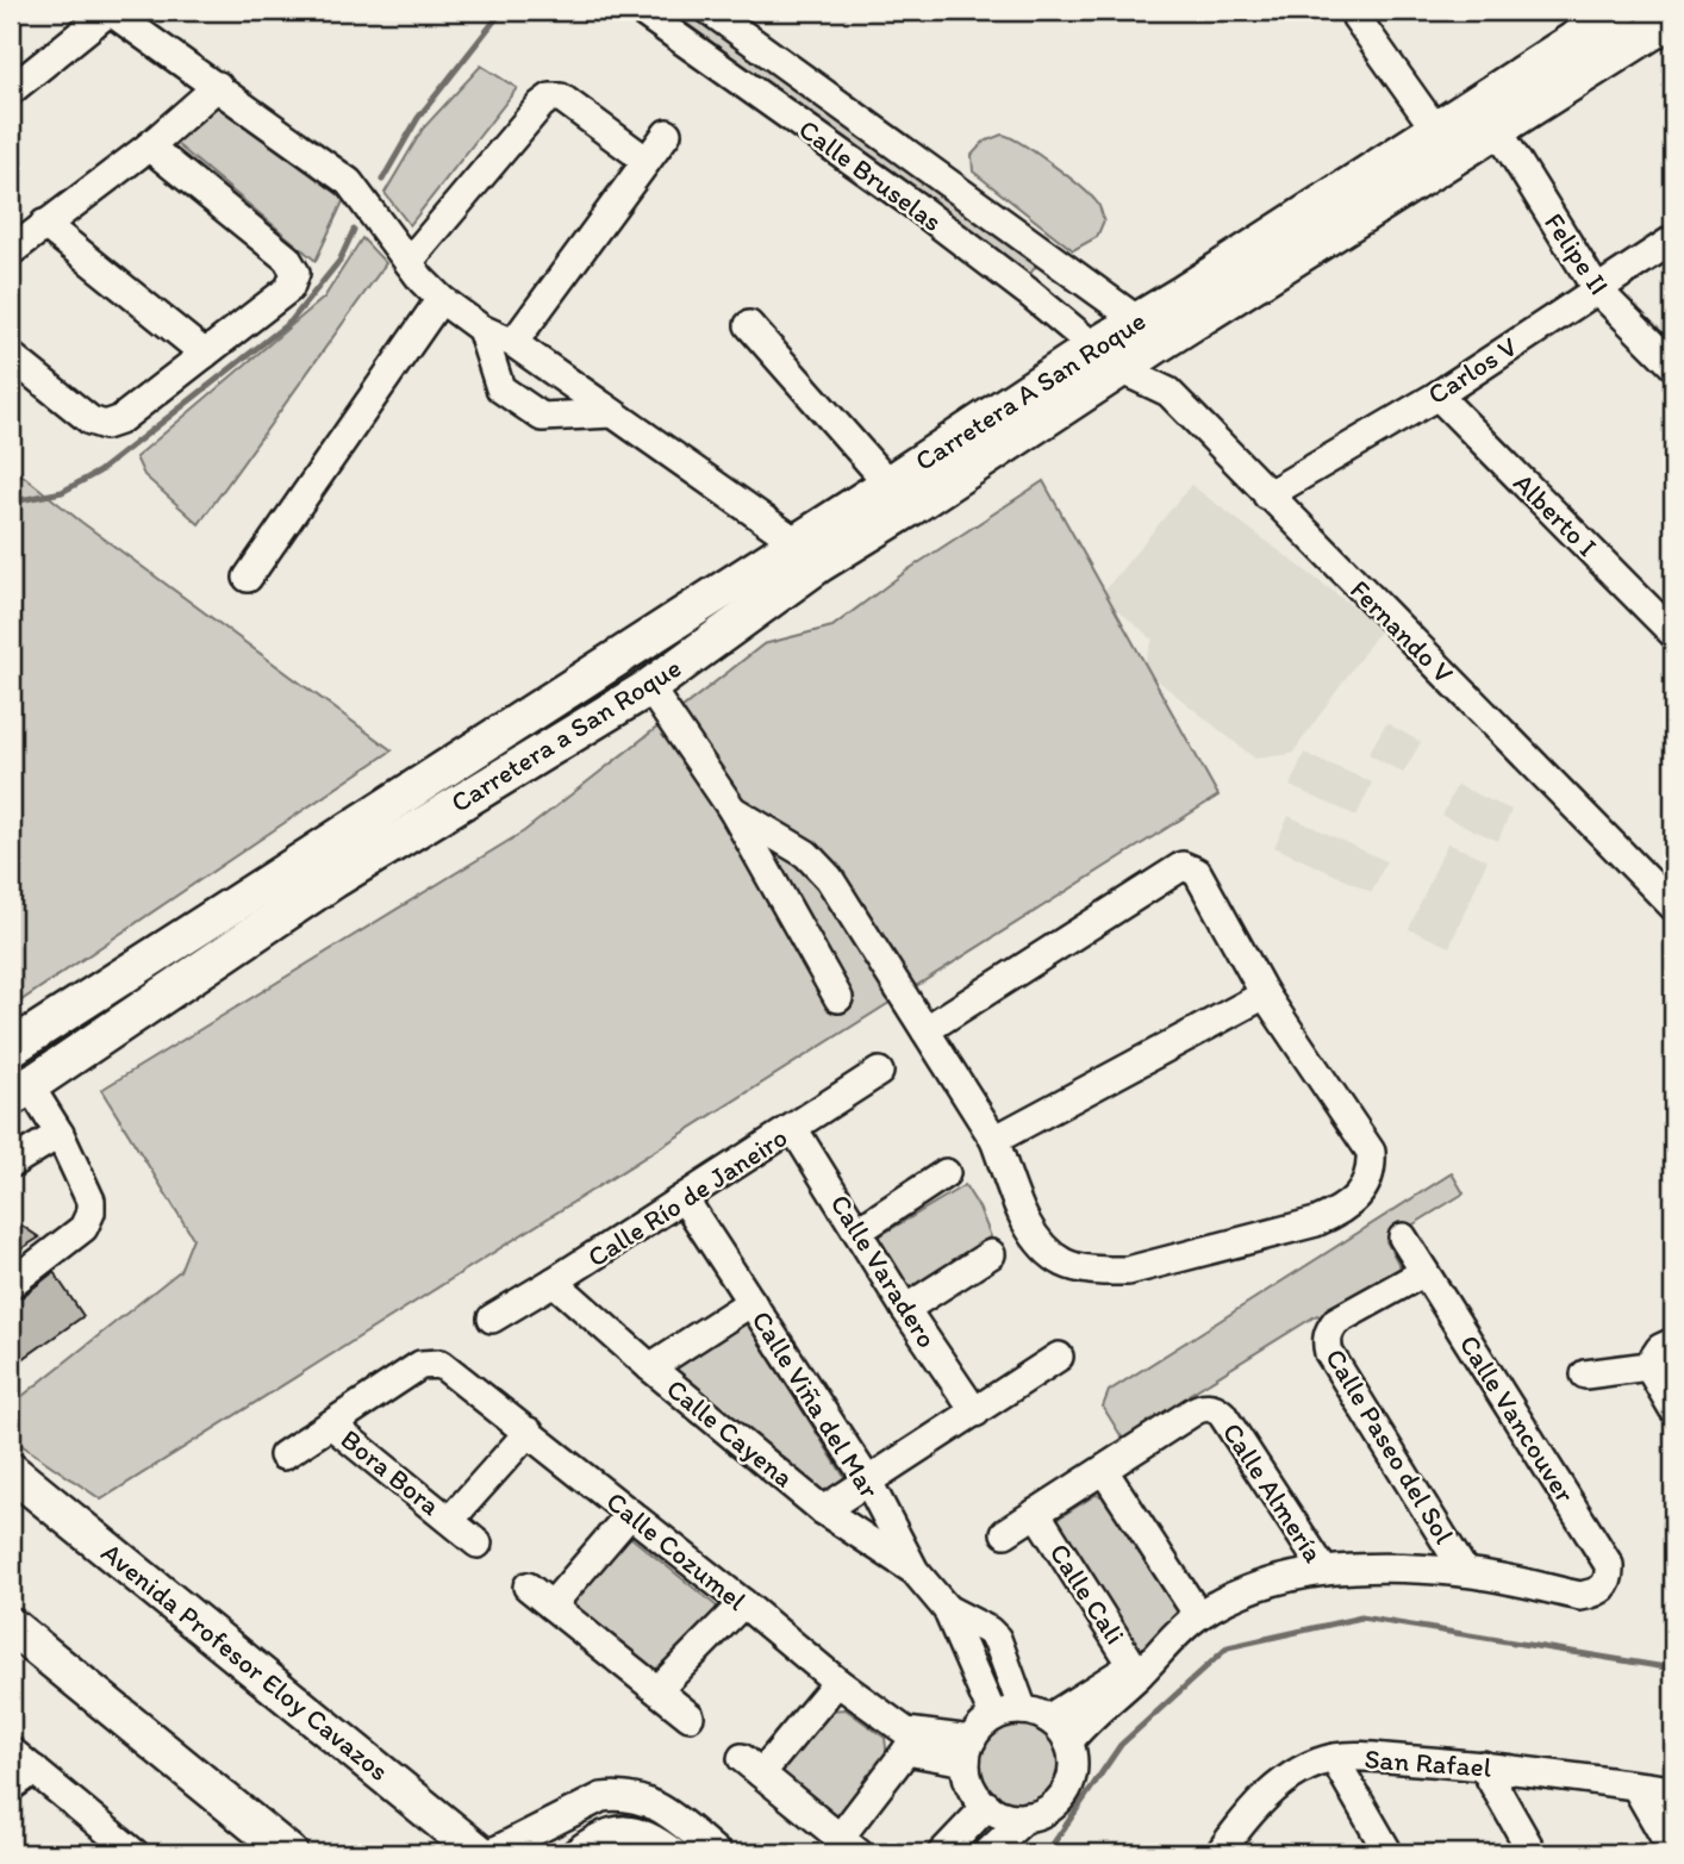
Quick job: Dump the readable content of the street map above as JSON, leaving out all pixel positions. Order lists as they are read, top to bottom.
{
  "streets": {
    "main road": ["Carretera A San Roque", "Carretera a San Roque", "Avenida Profesor Eloy Cavazos"],
    "street": [
      "Calle Bruselas",
      "Felipe II",
      "Carlos V",
      "Alberto I",
      "Fernando V",
      "Calle Río de Janeiro",
      "Calle Varadero",
      "Calle Viña del Mar",
      "Calle Vancouver",
      "Calle Cayena",
      "Calle Paseo del Sol",
      "Bora Bora",
      "Calle Almería",
      "Calle Cozumel",
      "Calle Cali",
      "San Rafael"
    ]
  },
  "crossings": [
    ["Calle Bruselas", "Carretera A San Roque"],
    ["Calle Bruselas", "Fernando V"],
    ["Calle Bruselas", "Carretera a San Roque"],
    ["Felipe II", "Carlos V"],
    ["Felipe II", "Carretera A San Roque"],
    ["Carlos V", "Alberto I"],
    ["Carlos V", "Fernando V"],
    ["Carretera A San Roque", "Fernando V"],
    ["Carretera A San Roque", "Carretera a San Roque"],
    ["Fernando V", "Carretera a San Roque"],
    ["Calle Río de Janeiro", "Calle Varadero"],
    ["Calle Río de Janeiro", "Calle Viña del Mar"],
    ["Calle Río de Janeiro", "Calle Cayena"],
    ["Calle Viña del Mar", "Calle Cayena"],
    ["Calle Viña del Mar", "Calle Cozumel"],
    ["Calle Vancouver", "Calle Paseo del Sol"],
    ["Bora Bora", "Calle Cozumel"]
  ]
}
